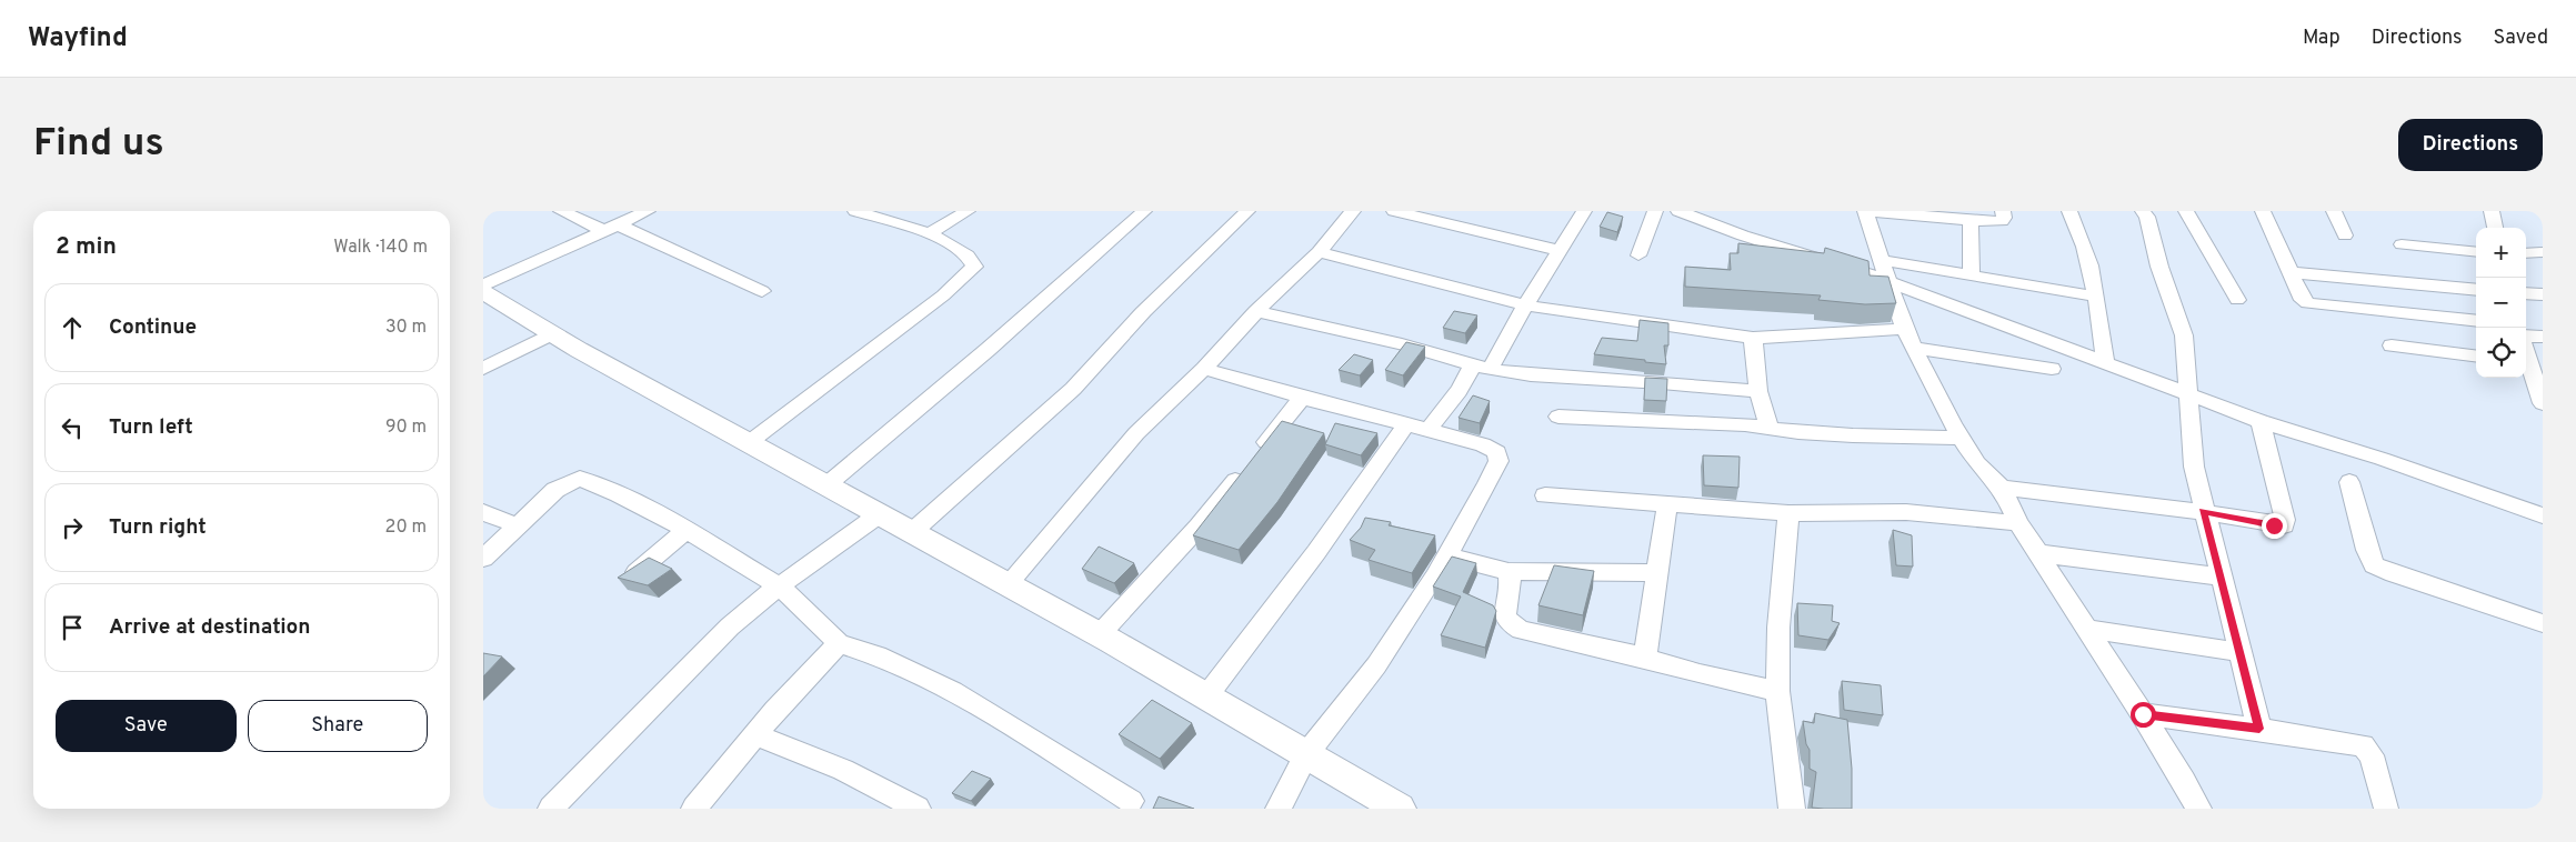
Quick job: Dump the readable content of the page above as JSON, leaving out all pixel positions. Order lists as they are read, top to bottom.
{
  "page": {
    "header": "Wayfind",
    "nav": ["Map", "Directions", "Saved"],
    "buttons": [
      "Directions",
      ["Save", "Share"]
    ],
    "title": "Find us",
    "heading": ["2 min", "Walk · 140 m"],
    "map_buttons": ["+", "−"],
    "list": [
      ["Continue", "30 m"],
      ["Turn left", "90 m"],
      ["Turn right", "20 m"],
      "Arrive at destination"
    ]
  }
}
